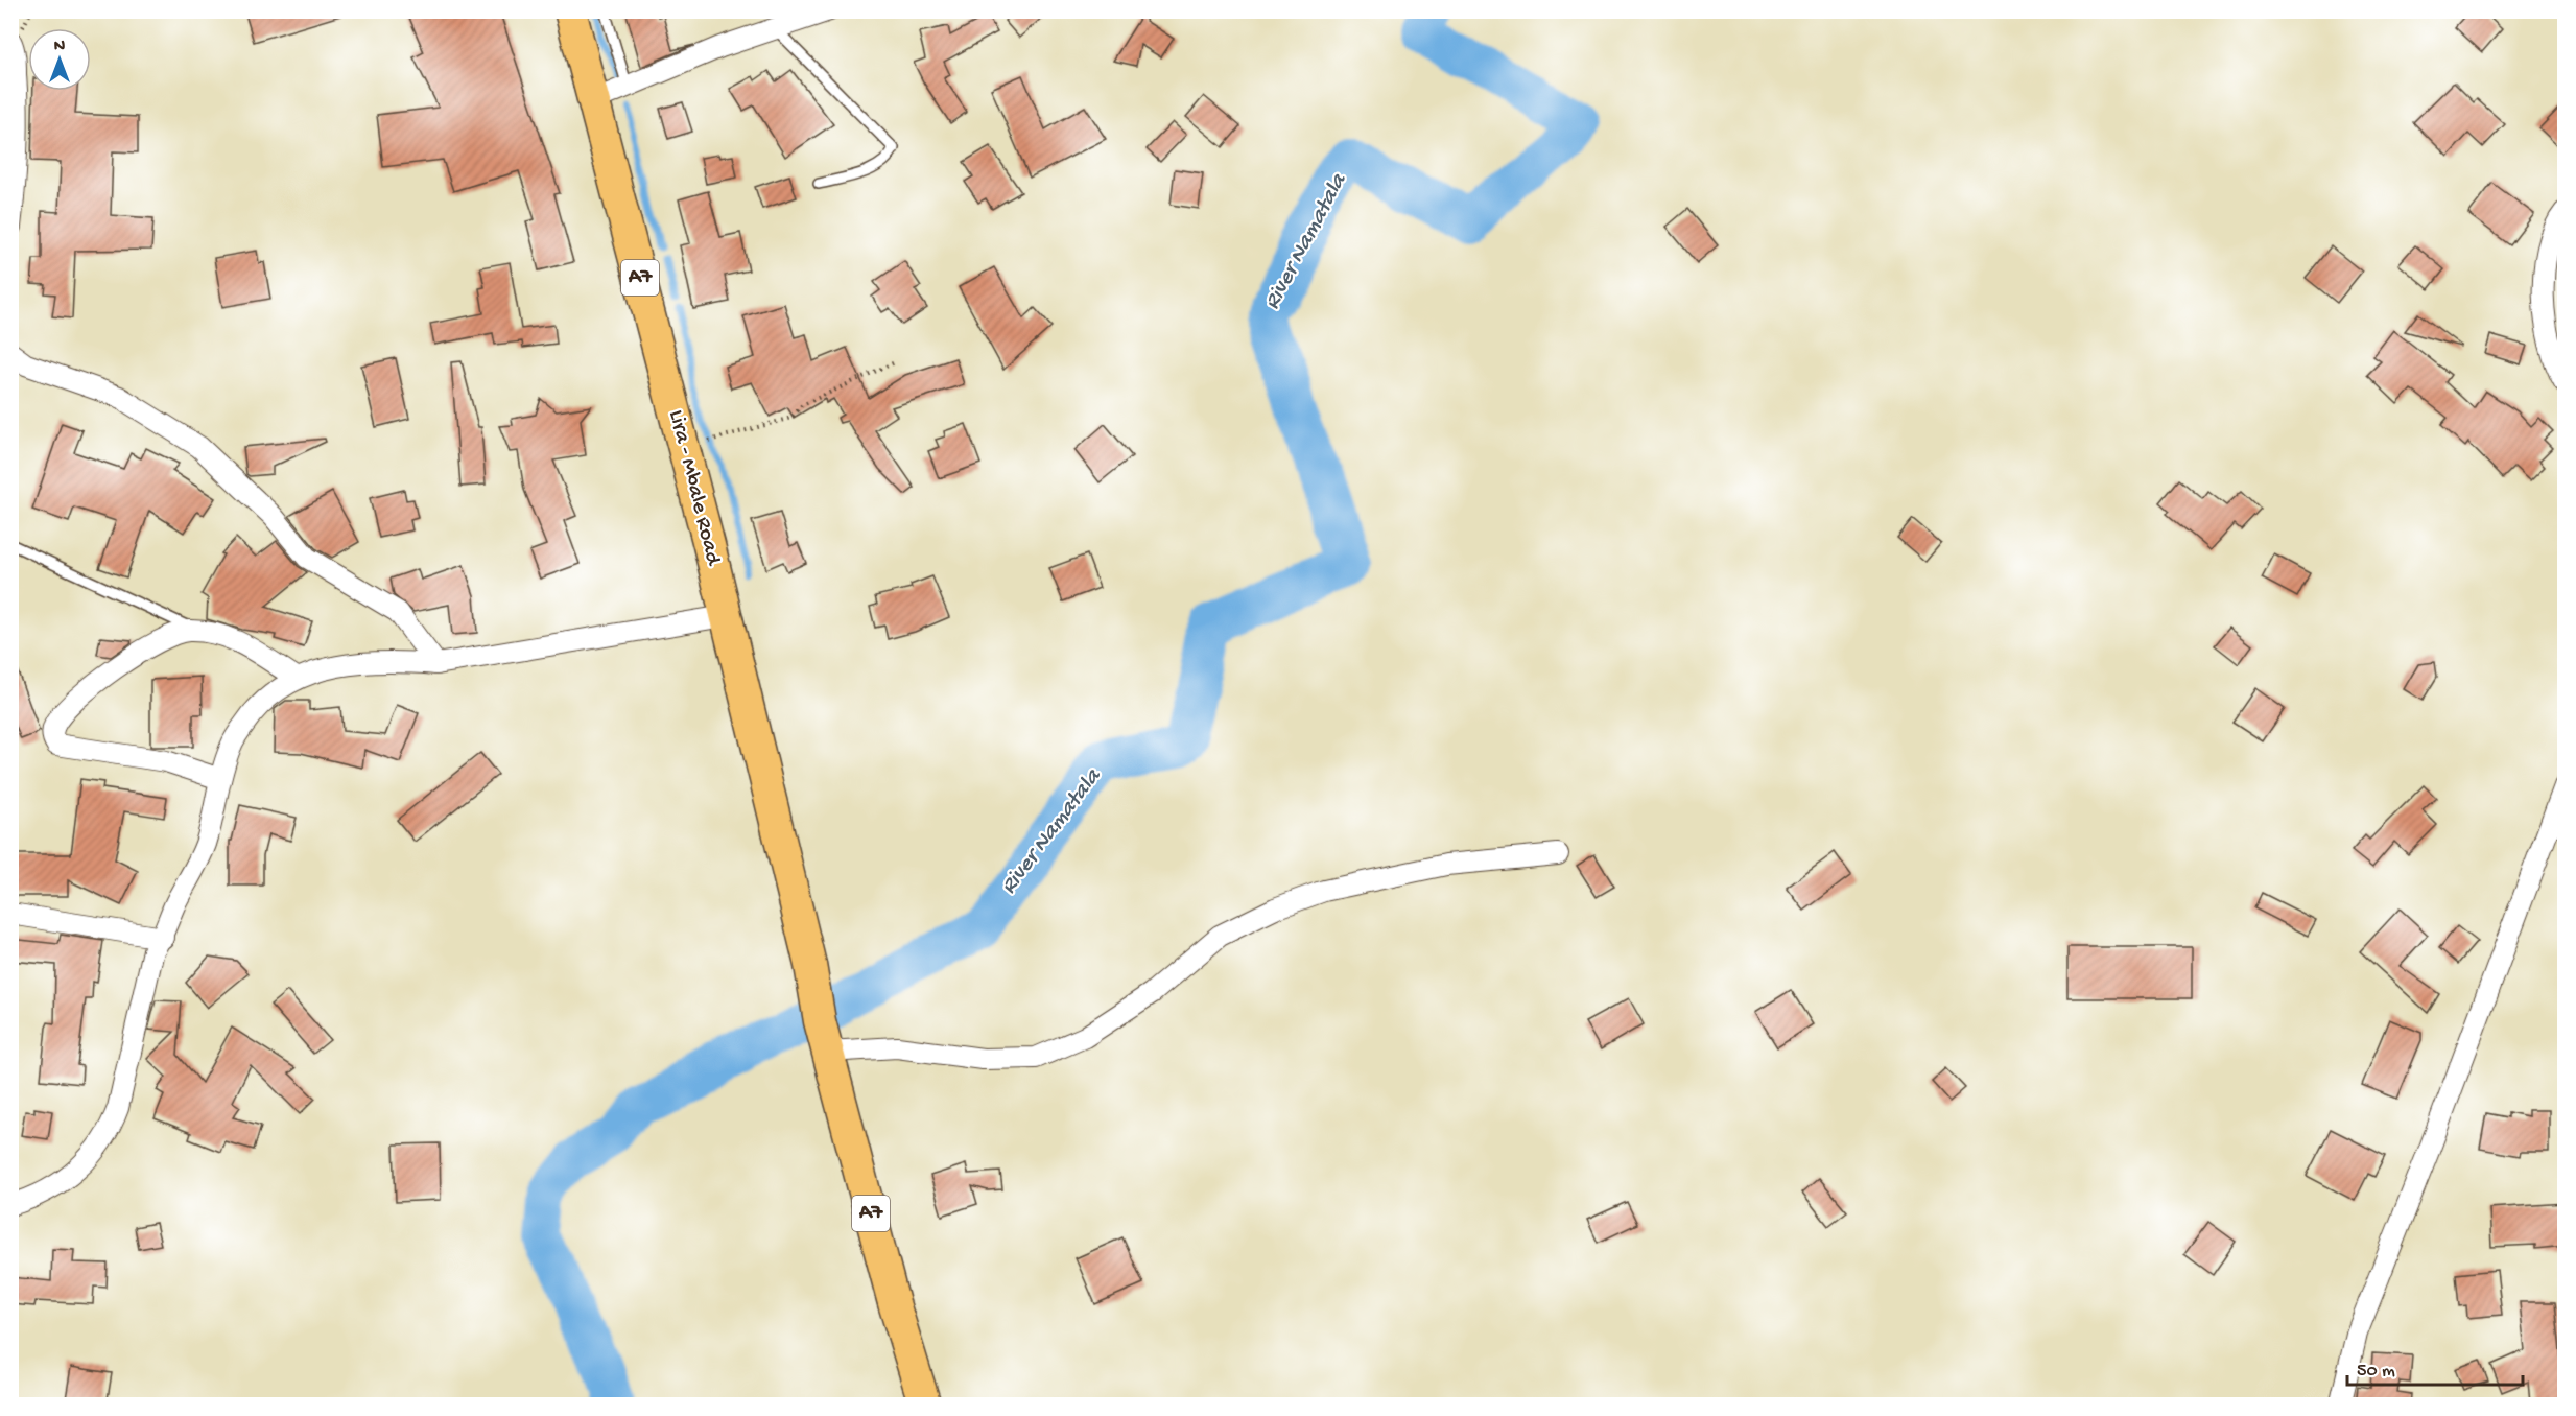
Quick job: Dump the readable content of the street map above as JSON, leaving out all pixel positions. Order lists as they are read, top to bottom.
{
  "streets": {
    "main road": ["A7", "Lira - Mbale Road"]
  },
  "crossings": [
    ["A7", "Lira - Mbale Road"]
  ],
  "water": ["River Namatala"],
  "scale_bar": "50 m",
  "north": "top"
}
